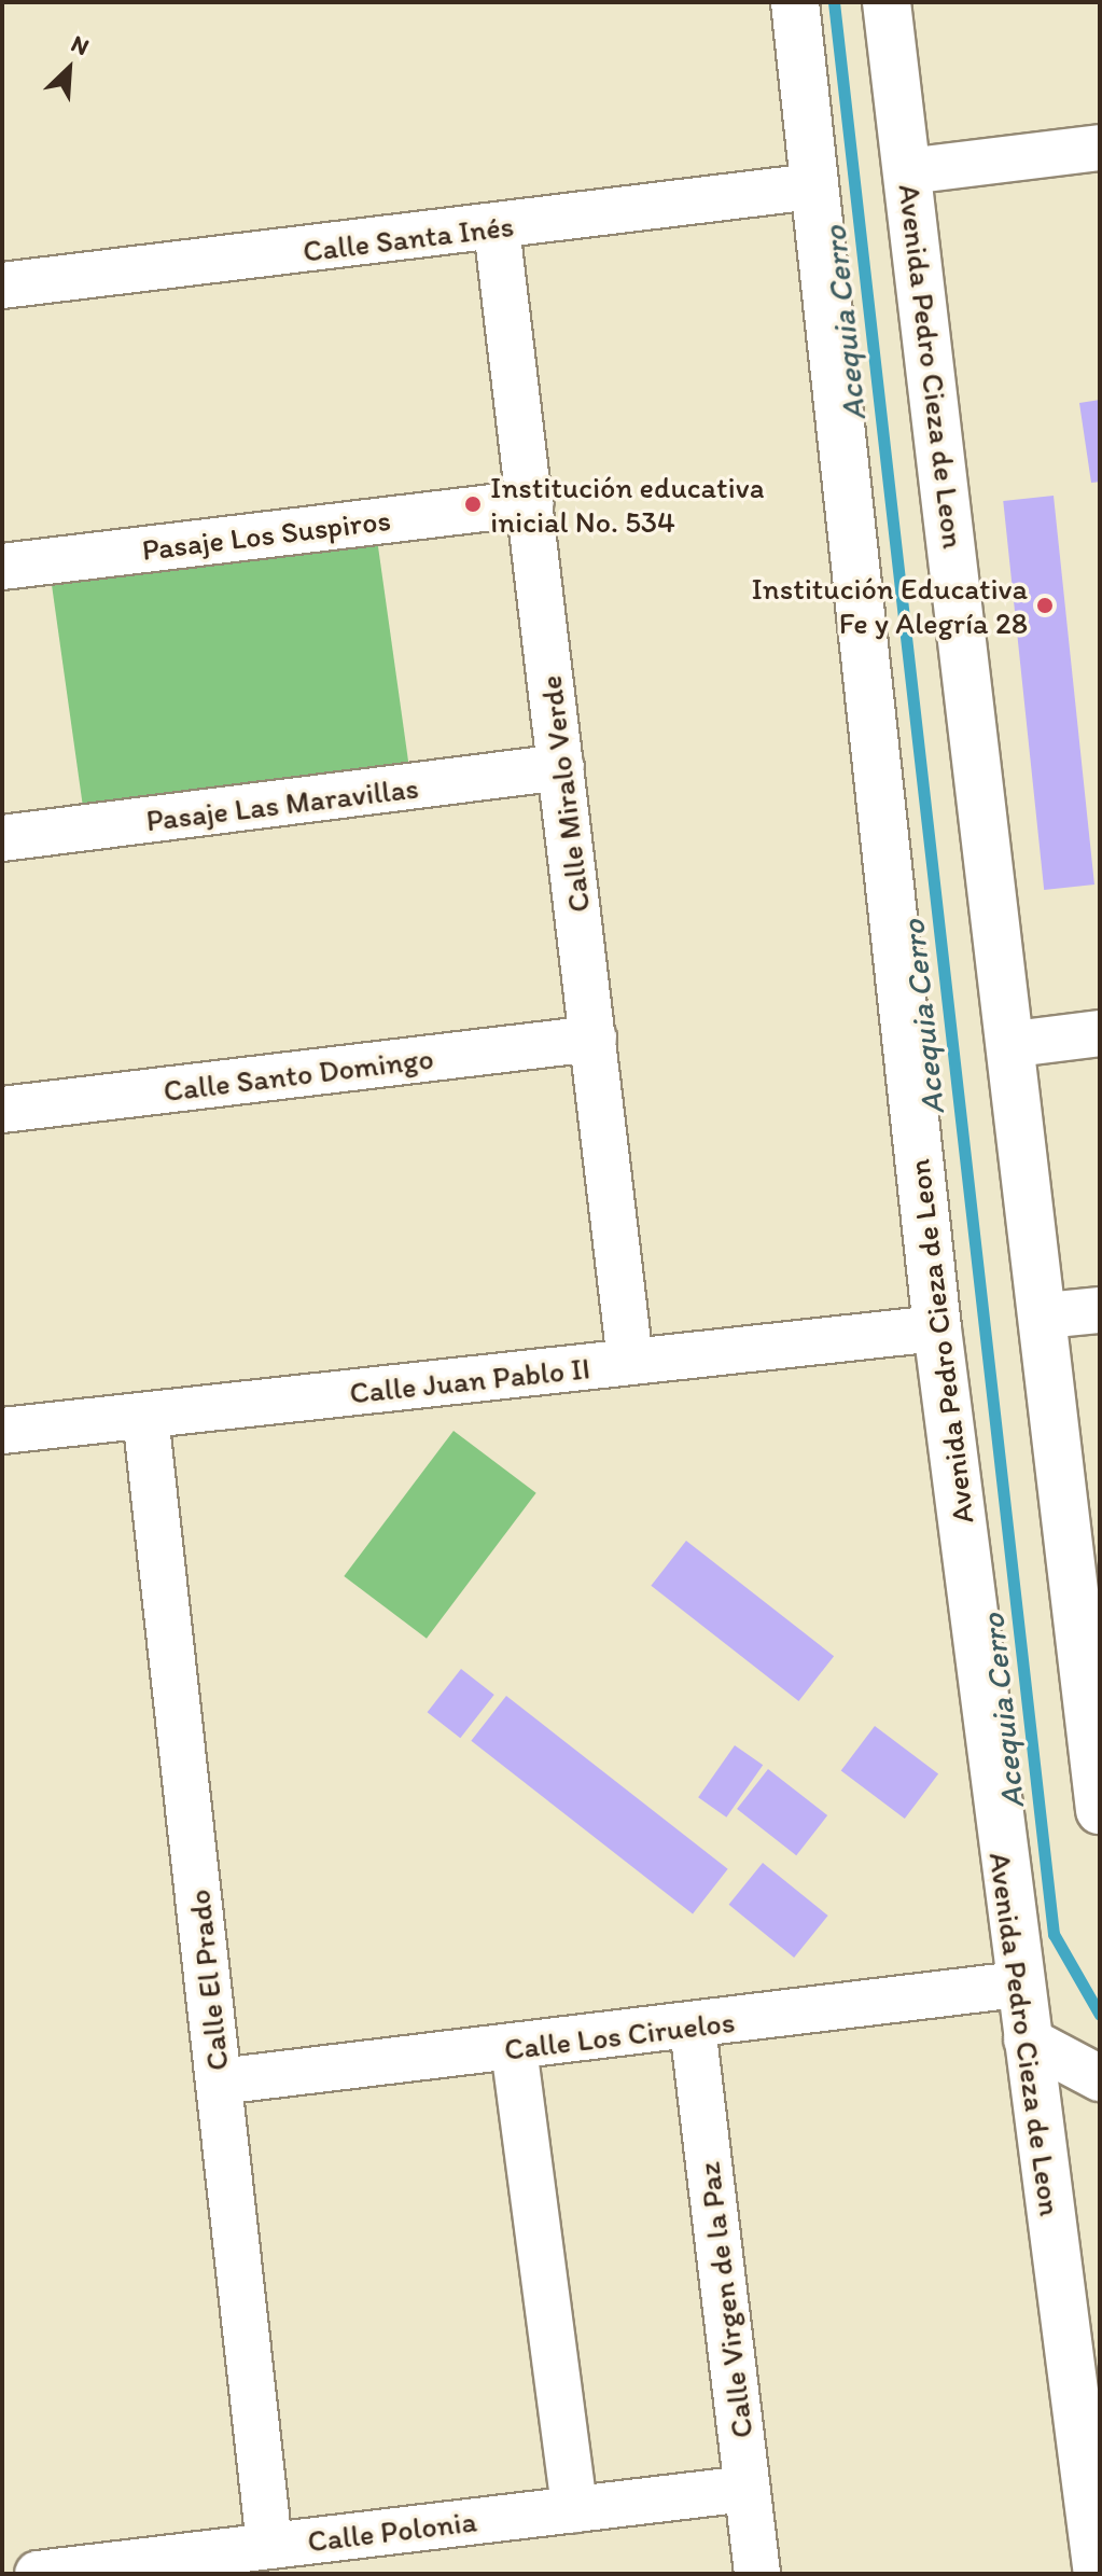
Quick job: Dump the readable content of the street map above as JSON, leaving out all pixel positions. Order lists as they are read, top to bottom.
{
  "streets": {
    "street": [
      "Calle Santa Inés",
      "Avenida Pedro Cieza de Leon",
      "Pasaje Los Suspiros",
      "Calle Miralo Verde",
      "Pasaje Las Maravillas",
      "Calle Santo Domingo",
      "Calle Juan Pablo II",
      "Calle El Prado",
      "Calle Los Ciruelos",
      "Calle Virgen de la Paz",
      "Calle Polonia"
    ]
  },
  "crossings": [
    ["Calle Santa Inés", "Avenida Pedro Cieza de Leon"],
    ["Calle Santa Inés", "Calle Miralo Verde"],
    ["Avenida Pedro Cieza de Leon", "Calle Juan Pablo II"],
    ["Avenida Pedro Cieza de Leon", "Calle Los Ciruelos"],
    ["Pasaje Los Suspiros", "Calle Miralo Verde"],
    ["Calle Miralo Verde", "Pasaje Las Maravillas"],
    ["Calle Miralo Verde", "Calle Santo Domingo"],
    ["Calle Miralo Verde", "Calle Juan Pablo II"],
    ["Calle Juan Pablo II", "Calle El Prado"],
    ["Calle El Prado", "Calle Los Ciruelos"],
    ["Calle El Prado", "Calle Polonia"],
    ["Calle Los Ciruelos", "Calle Virgen de la Paz"],
    ["Calle Virgen de la Paz", "Calle Polonia"]
  ],
  "water": ["Acequia Cerro"],
  "places": ["Institución educativa inicial No. 534", "Institución Educativa Fe y Alegría 28"],
  "north": "top right"
}
